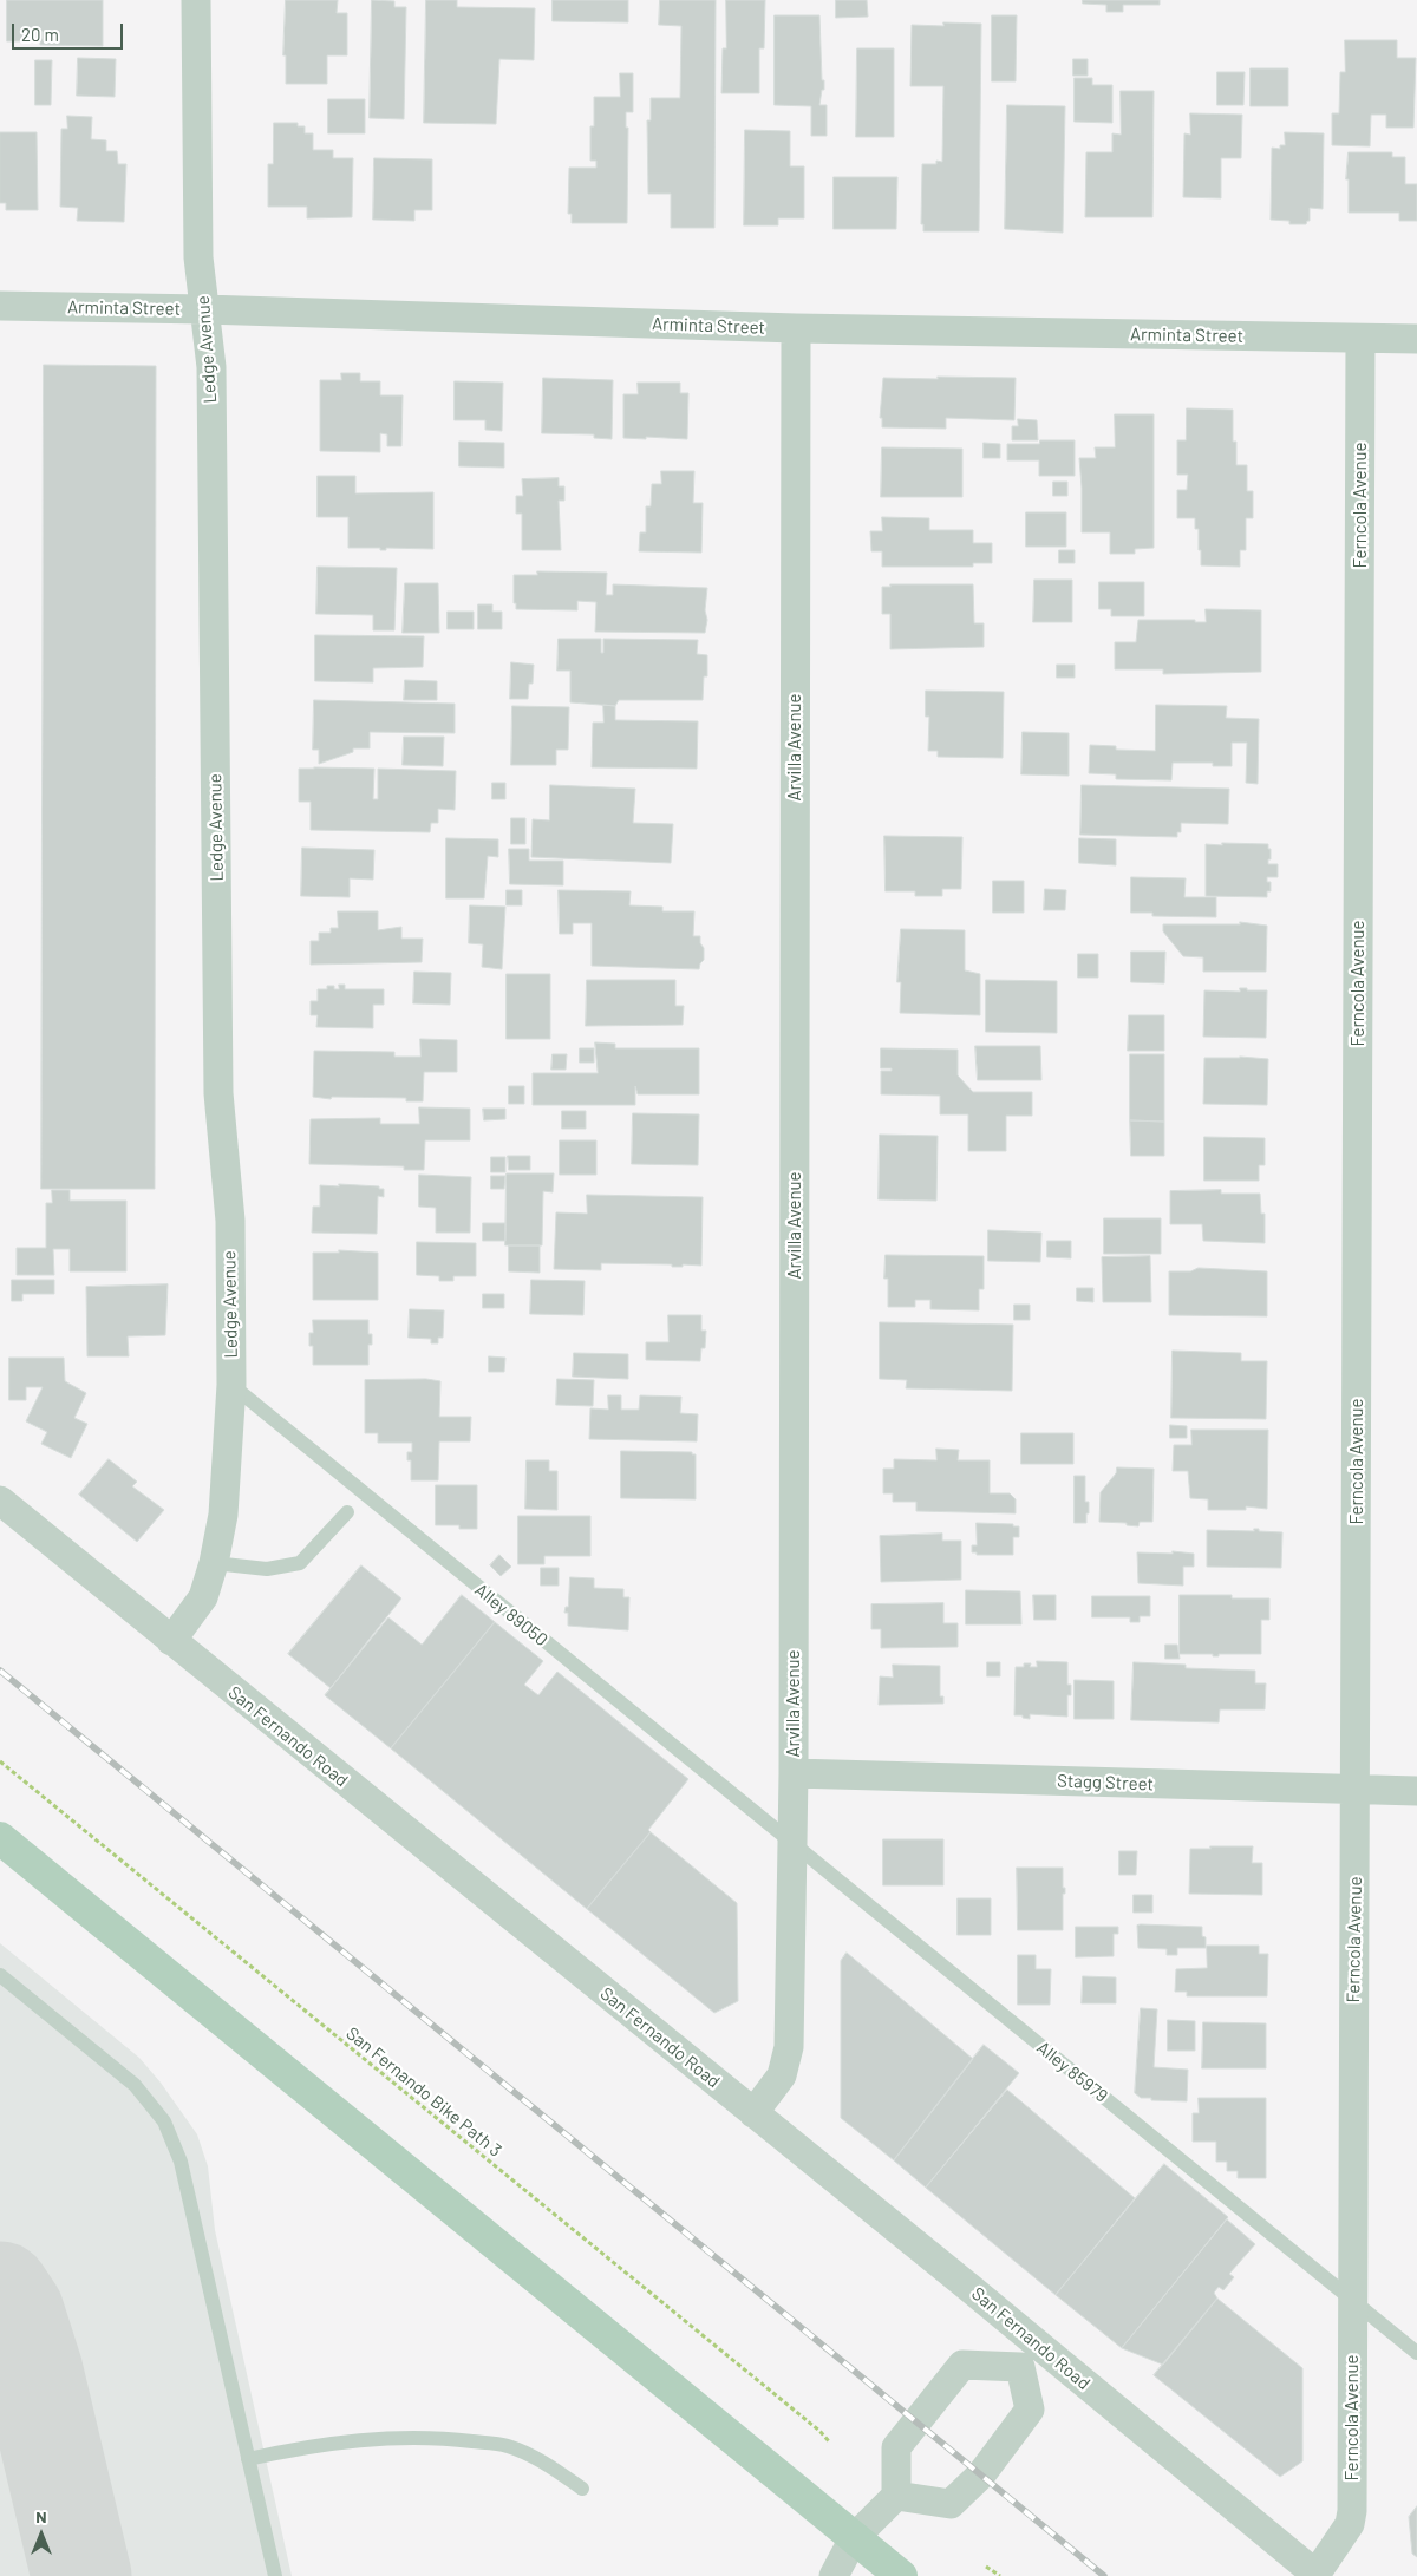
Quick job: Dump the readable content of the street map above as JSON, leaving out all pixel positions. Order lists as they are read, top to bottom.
{
  "streets": {
    "street": [
      "Arminta Street",
      "Ledge Avenue",
      "Ferncola Avenue",
      "Arvilla Avenue",
      "San Fernando Road",
      "Stagg Street"
    ],
    "lane": ["Alley 89050", "Alley 85979"],
    "path": ["San Fernando Bike Path 3"]
  },
  "crossings": [
    ["Arminta Street", "Ledge Avenue"],
    ["Arminta Street", "Ferncola Avenue"],
    ["Arminta Street", "Arvilla Avenue"],
    ["Ledge Avenue", "Alley 89050"],
    ["Ledge Avenue", "San Fernando Road"],
    ["Ferncola Avenue", "San Fernando Road"],
    ["Ferncola Avenue", "Stagg Street"],
    ["Ferncola Avenue", "Alley 85979"],
    ["Arvilla Avenue", "Alley 89050"],
    ["Arvilla Avenue", "San Fernando Road"],
    ["Arvilla Avenue", "Stagg Street"],
    ["Arvilla Avenue", "Alley 85979"],
    ["Alley 89050", "Alley 85979"]
  ],
  "scale_bar": "20 m",
  "north": "top"
}
